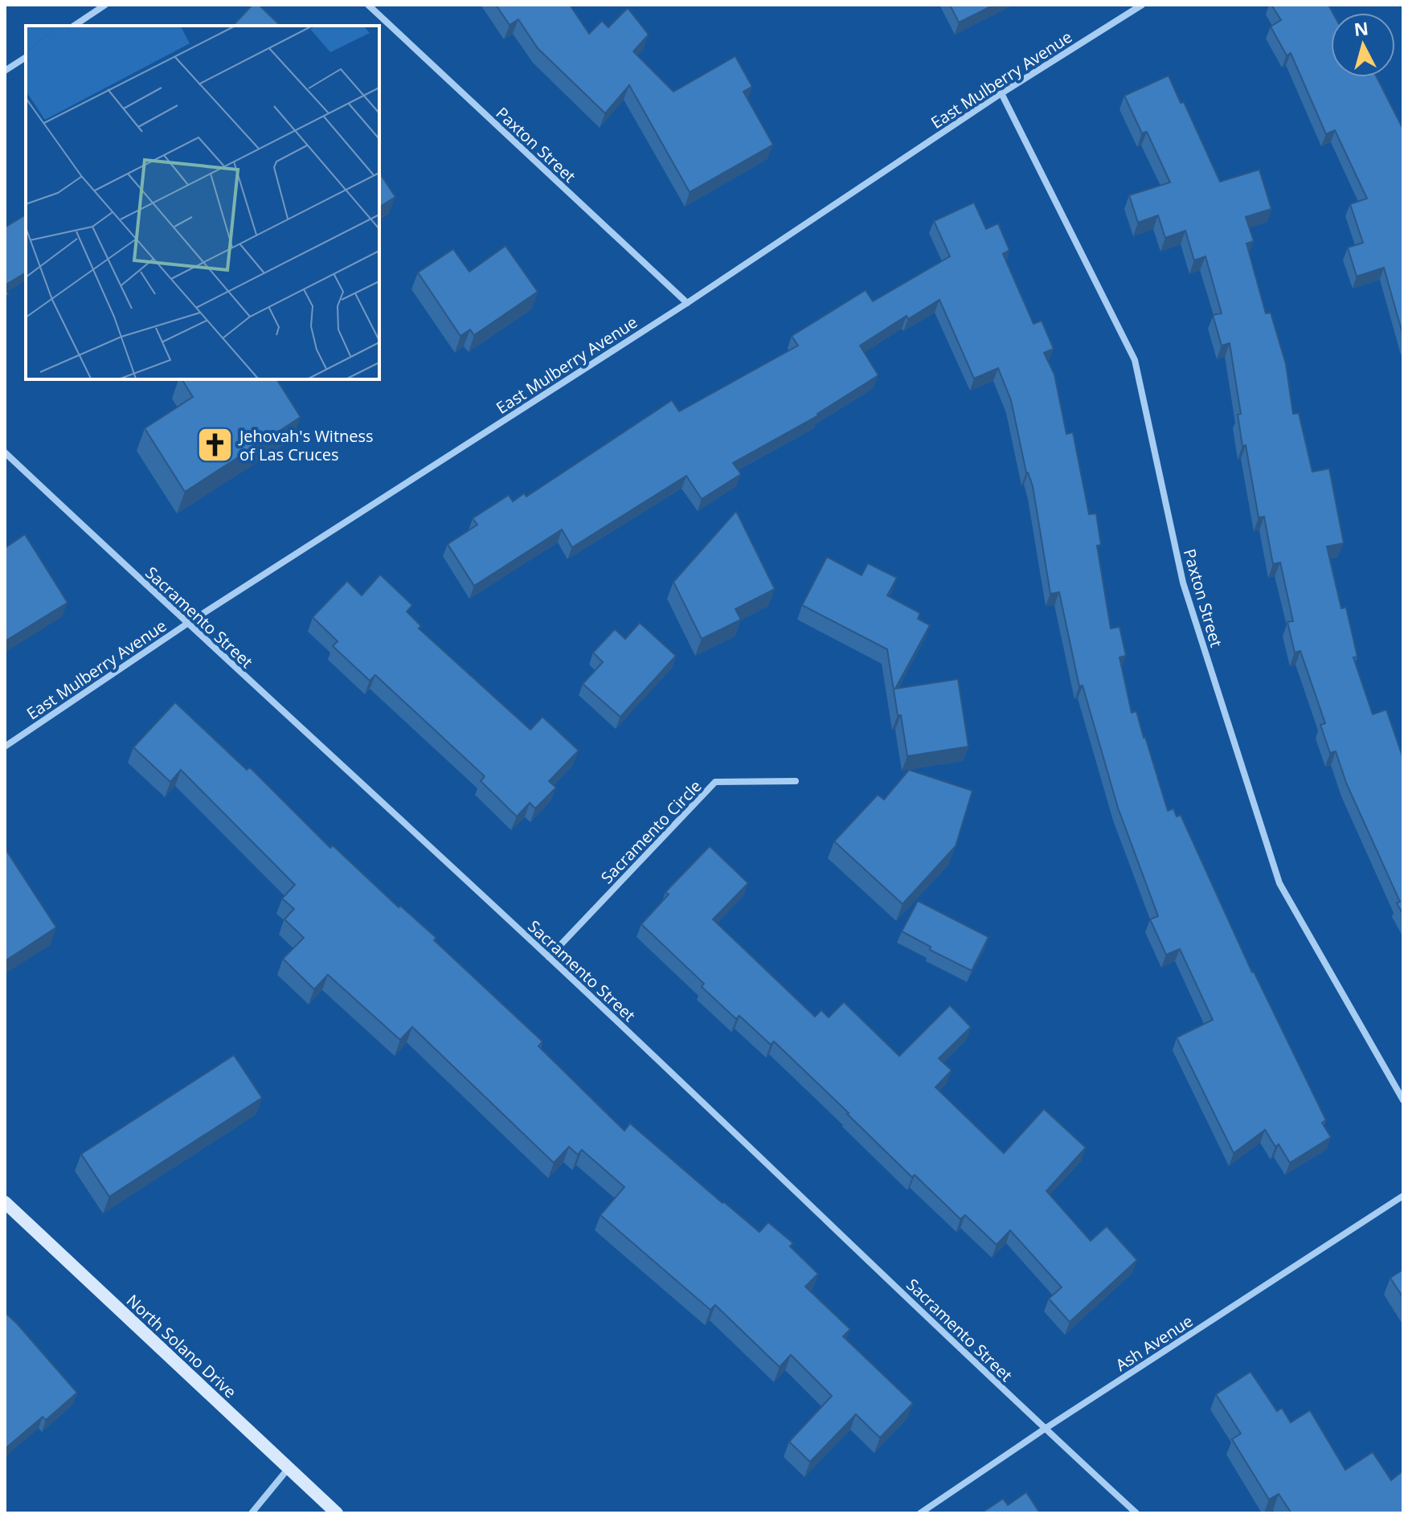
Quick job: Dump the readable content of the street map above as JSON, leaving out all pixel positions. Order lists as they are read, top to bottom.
{
  "streets": {
    "main road": ["North Solano Drive"],
    "street": [
      "East Mulberry Avenue",
      "Paxton Street",
      "Sacramento Street",
      "Sacramento Circle",
      "Ash Avenue"
    ]
  },
  "crossings": [
    ["East Mulberry Avenue", "Paxton Street"],
    ["East Mulberry Avenue", "Sacramento Street"],
    ["Sacramento Street", "Sacramento Circle"],
    ["Sacramento Street", "Ash Avenue"]
  ],
  "places": {
    "church": ["Jehovah's Witness of Las Cruces"]
  },
  "north": "top"
}
